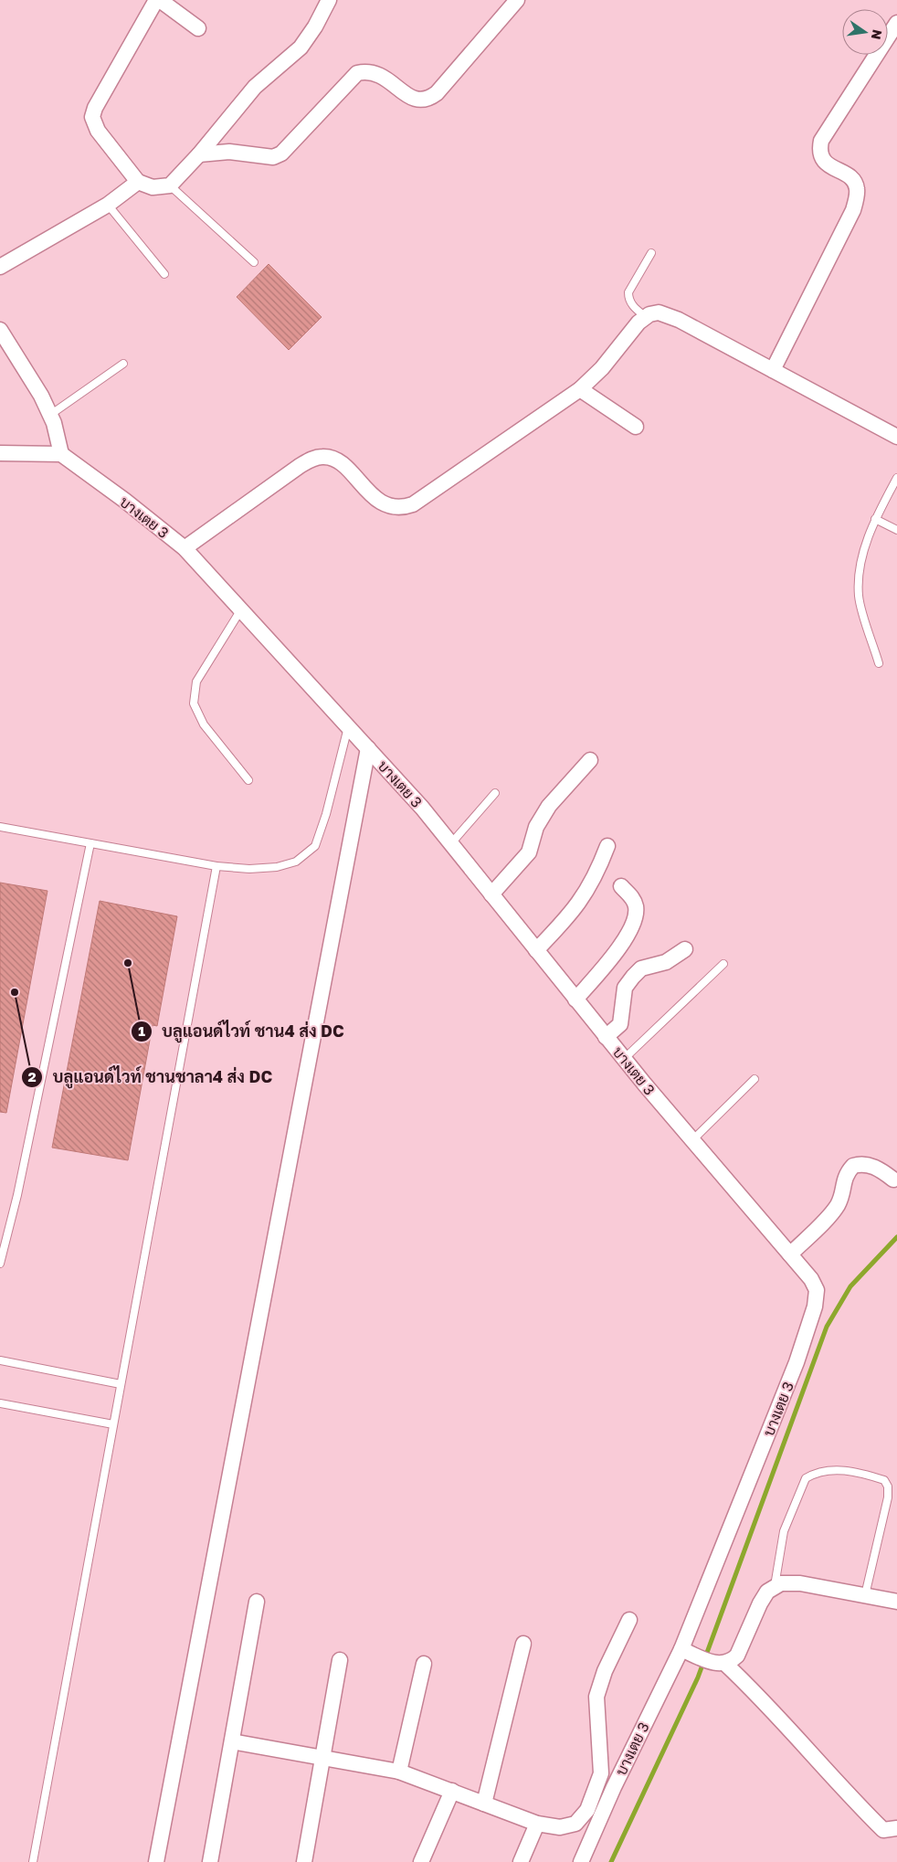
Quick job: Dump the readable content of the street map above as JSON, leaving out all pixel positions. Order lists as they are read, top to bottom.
{
  "streets": {
    "street": ["บางเตย 3"]
  },
  "places": ["บลูแอนด์ไวท์ ชาน4 ส่ง DC", "บลูแอนด์ไวท์ ชานชาลา4 ส่ง DC"],
  "north": "right"
}
